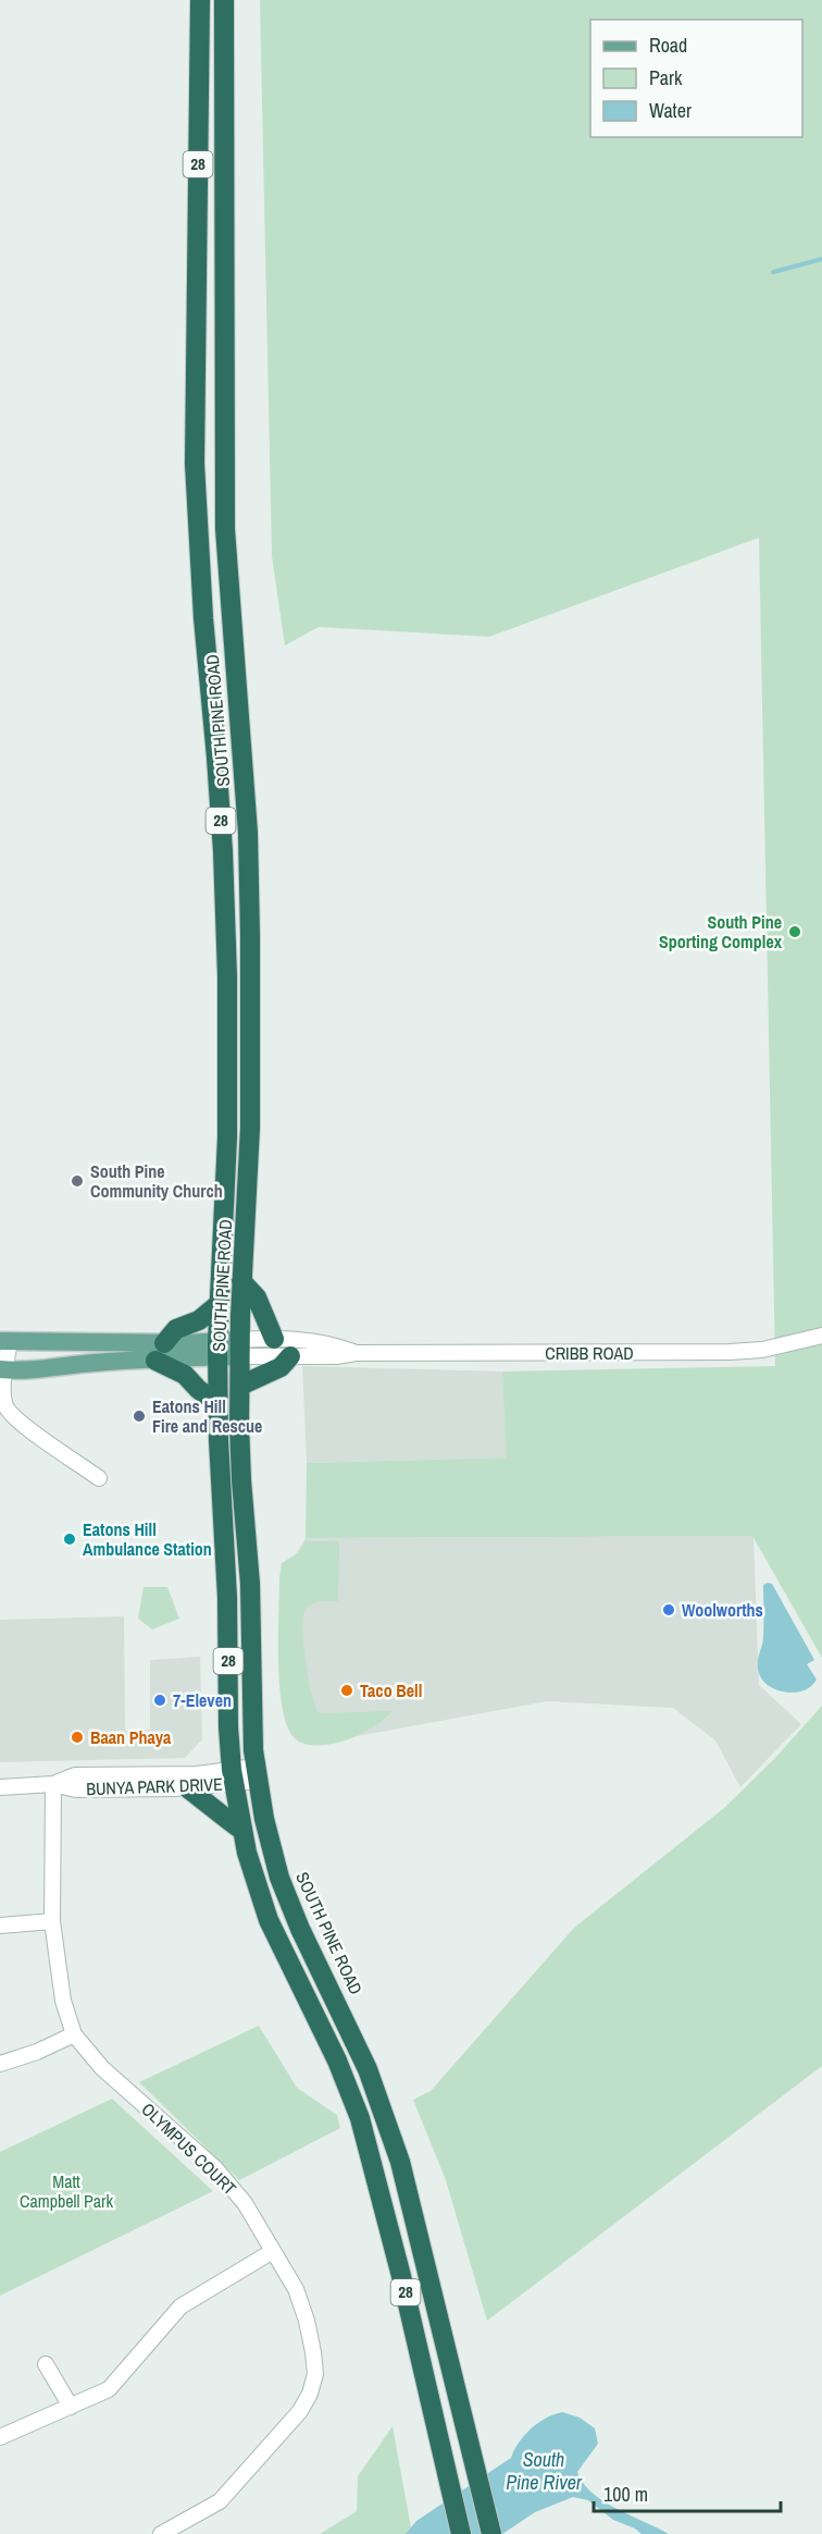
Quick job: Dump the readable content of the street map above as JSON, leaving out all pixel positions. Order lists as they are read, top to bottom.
{
  "streets": {
    "highway": ["28", "SOUTH PINE ROAD"],
    "main road": ["CRIBB ROAD"],
    "street": ["BUNYA PARK DRIVE", "OLYMPUS COURT"]
  },
  "crossings": [
    ["SOUTH PINE ROAD", "CRIBB ROAD"],
    ["SOUTH PINE ROAD", "BUNYA PARK DRIVE"],
    ["BUNYA PARK DRIVE", "OLYMPUS COURT"]
  ],
  "water": ["South Pine River"],
  "parks": ["Matt Campbell Park"],
  "places": [
    "South Pine Sporting Complex",
    "South Pine Community Church",
    "Eatons Hill Fire and Rescue",
    "Eatons Hill Ambulance Station",
    "Woolworths",
    "Taco Bell",
    "7-Eleven",
    "Baan Phaya"
  ],
  "legend": ["Road", "Park", "Water"],
  "scale_bar": "100 m"
}
